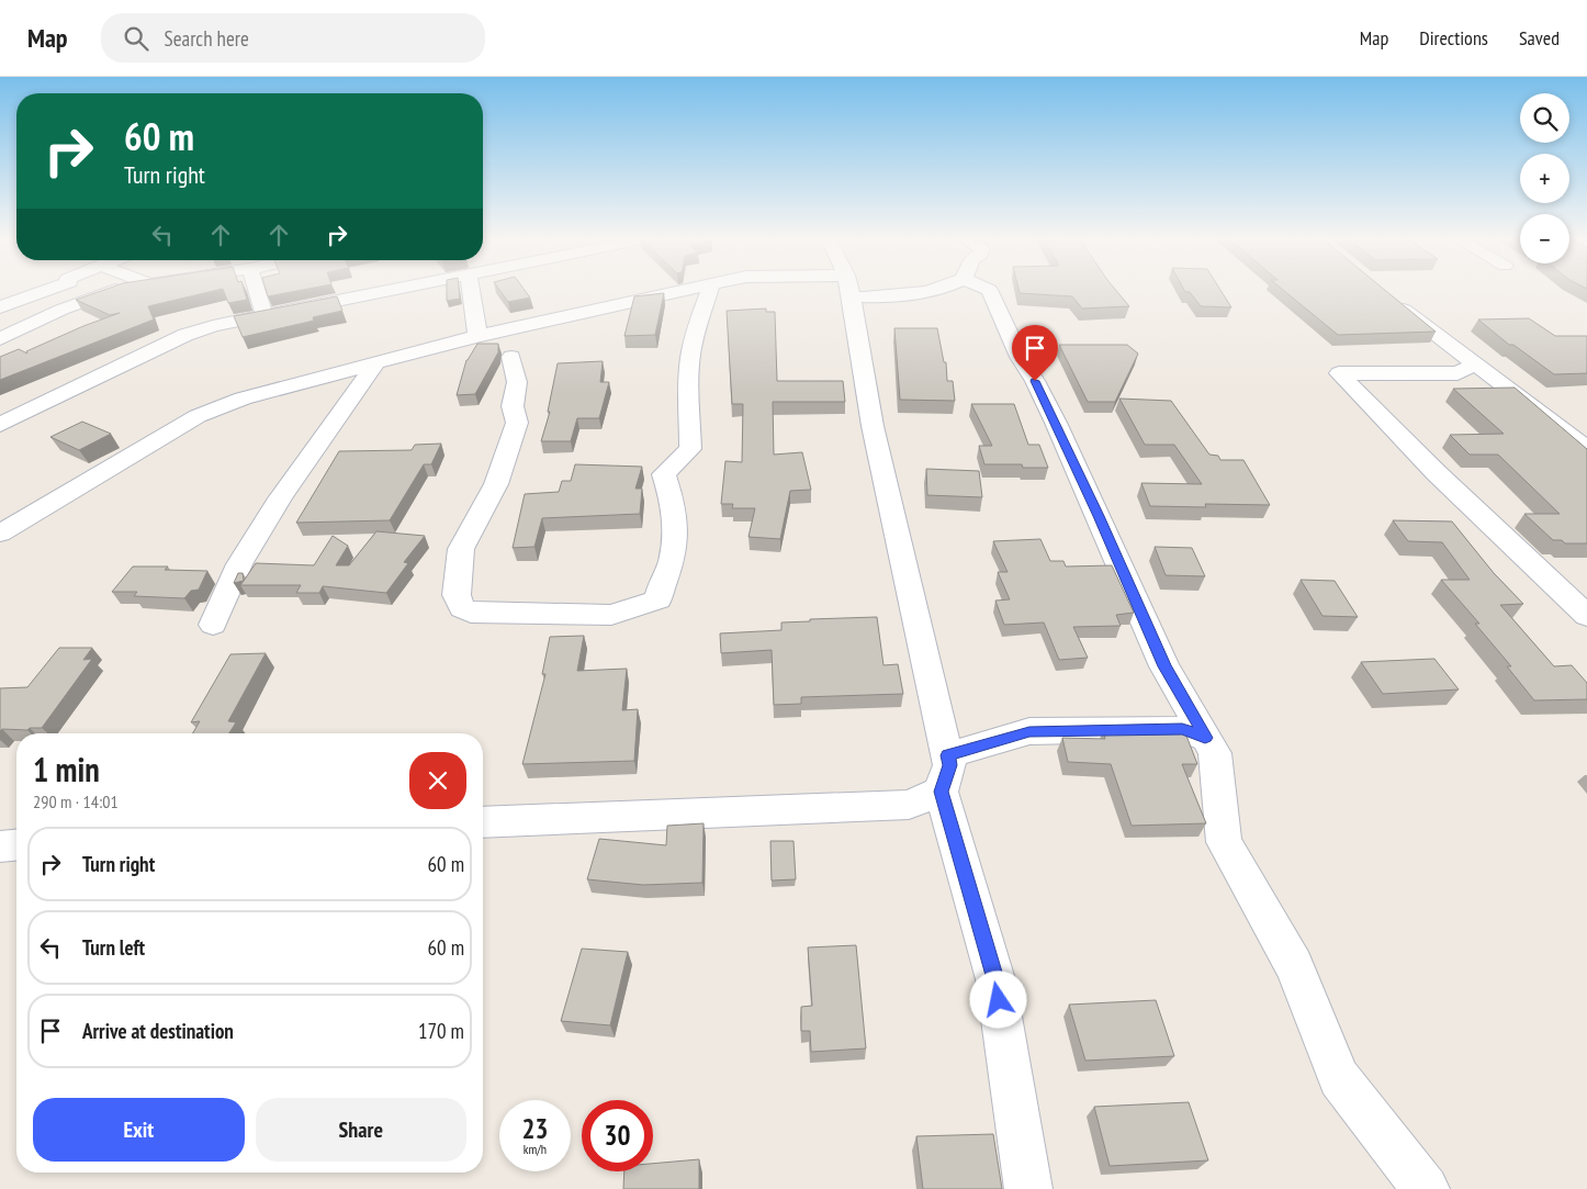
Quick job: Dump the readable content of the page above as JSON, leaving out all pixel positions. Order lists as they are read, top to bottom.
{
  "page": {
    "header": "Map",
    "search": "Search here",
    "nav": ["Map", "Directions", "Saved"],
    "map_buttons": ["+", "−"],
    "turn": ["60 m", "Turn right"],
    "heading": ["1 min", "290 m · 14:01"],
    "list": [
      {
        "name": "Turn right",
        "value": "60 m"
      },
      {
        "name": "Turn left",
        "value": "60 m"
      },
      {
        "name": "Arrive at destination",
        "value": "170 m"
      }
    ],
    "buttons": ["Exit", "Share"],
    "speed": "23 km/h",
    "limit": "30"
  }
}
